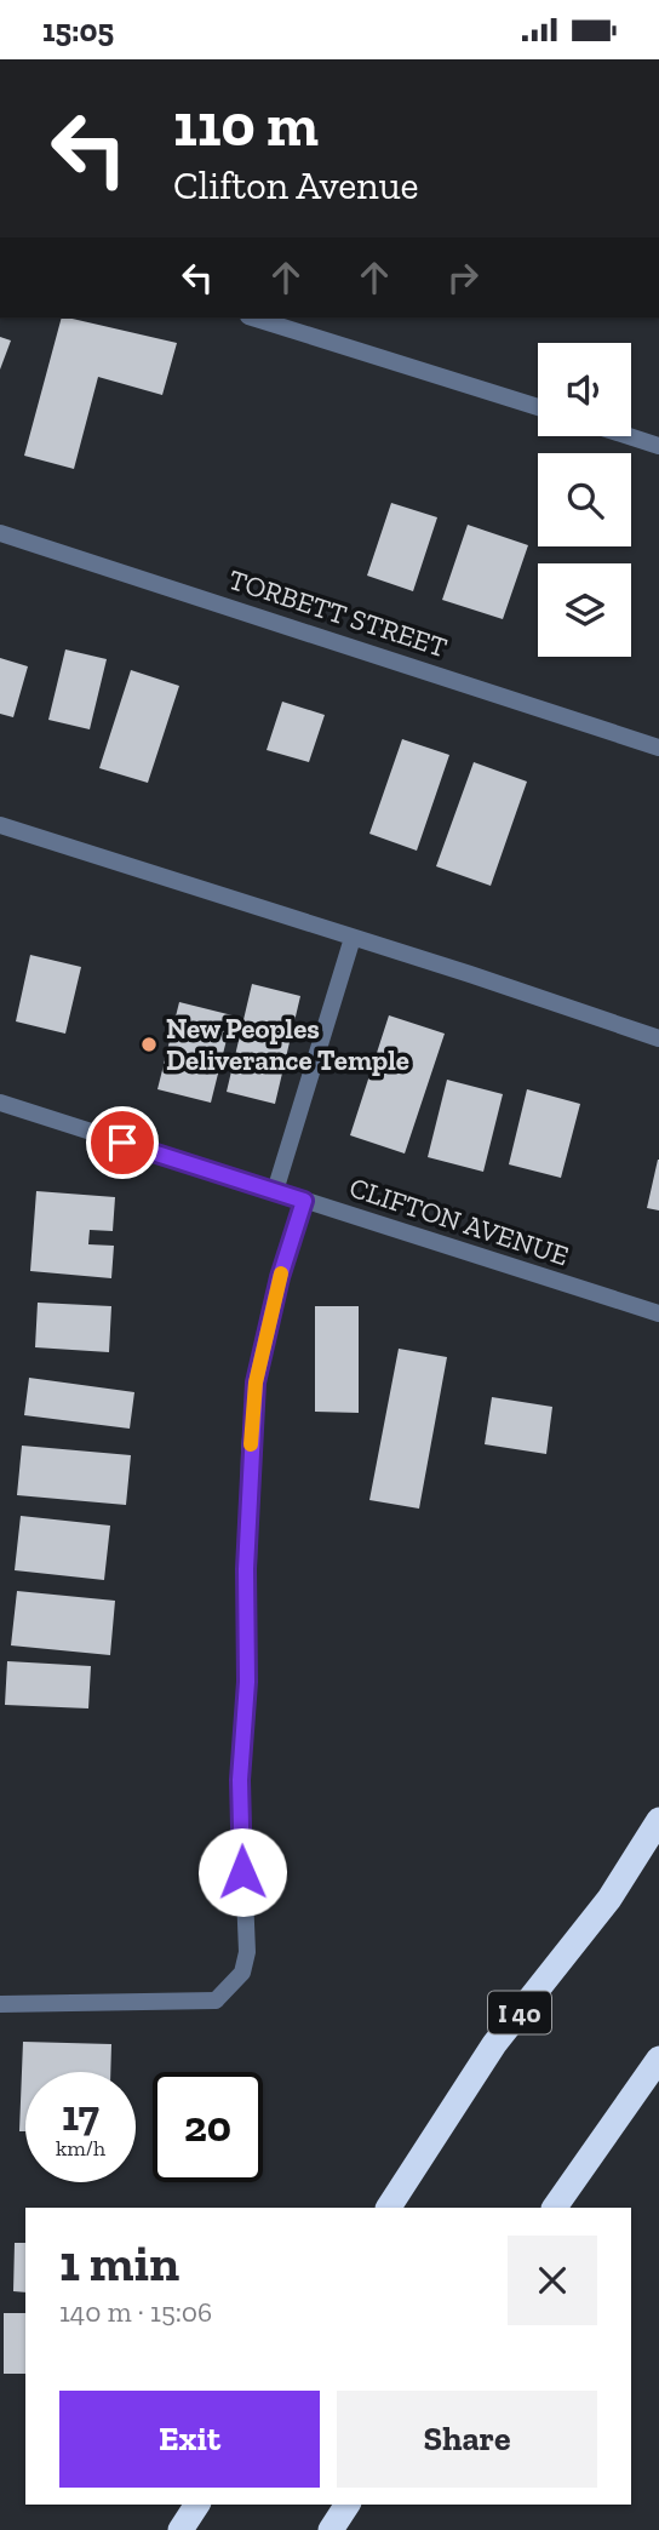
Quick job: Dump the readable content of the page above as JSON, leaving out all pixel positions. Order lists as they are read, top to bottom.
{
  "streets": {
    "highway": ["I 40"],
    "street": ["TORBETT STREET", "CLIFTON AVENUE"]
  },
  "places": ["New Peoples Deliverance Temple"],
  "page": {
    "status": "15:05",
    "turn": ["110 m", "Clifton Avenue"],
    "speed": "17 km/h",
    "limit": "20",
    "heading": ["1 min", "140 m · 15:06"],
    "buttons": ["Exit", "Share"]
  }
}
